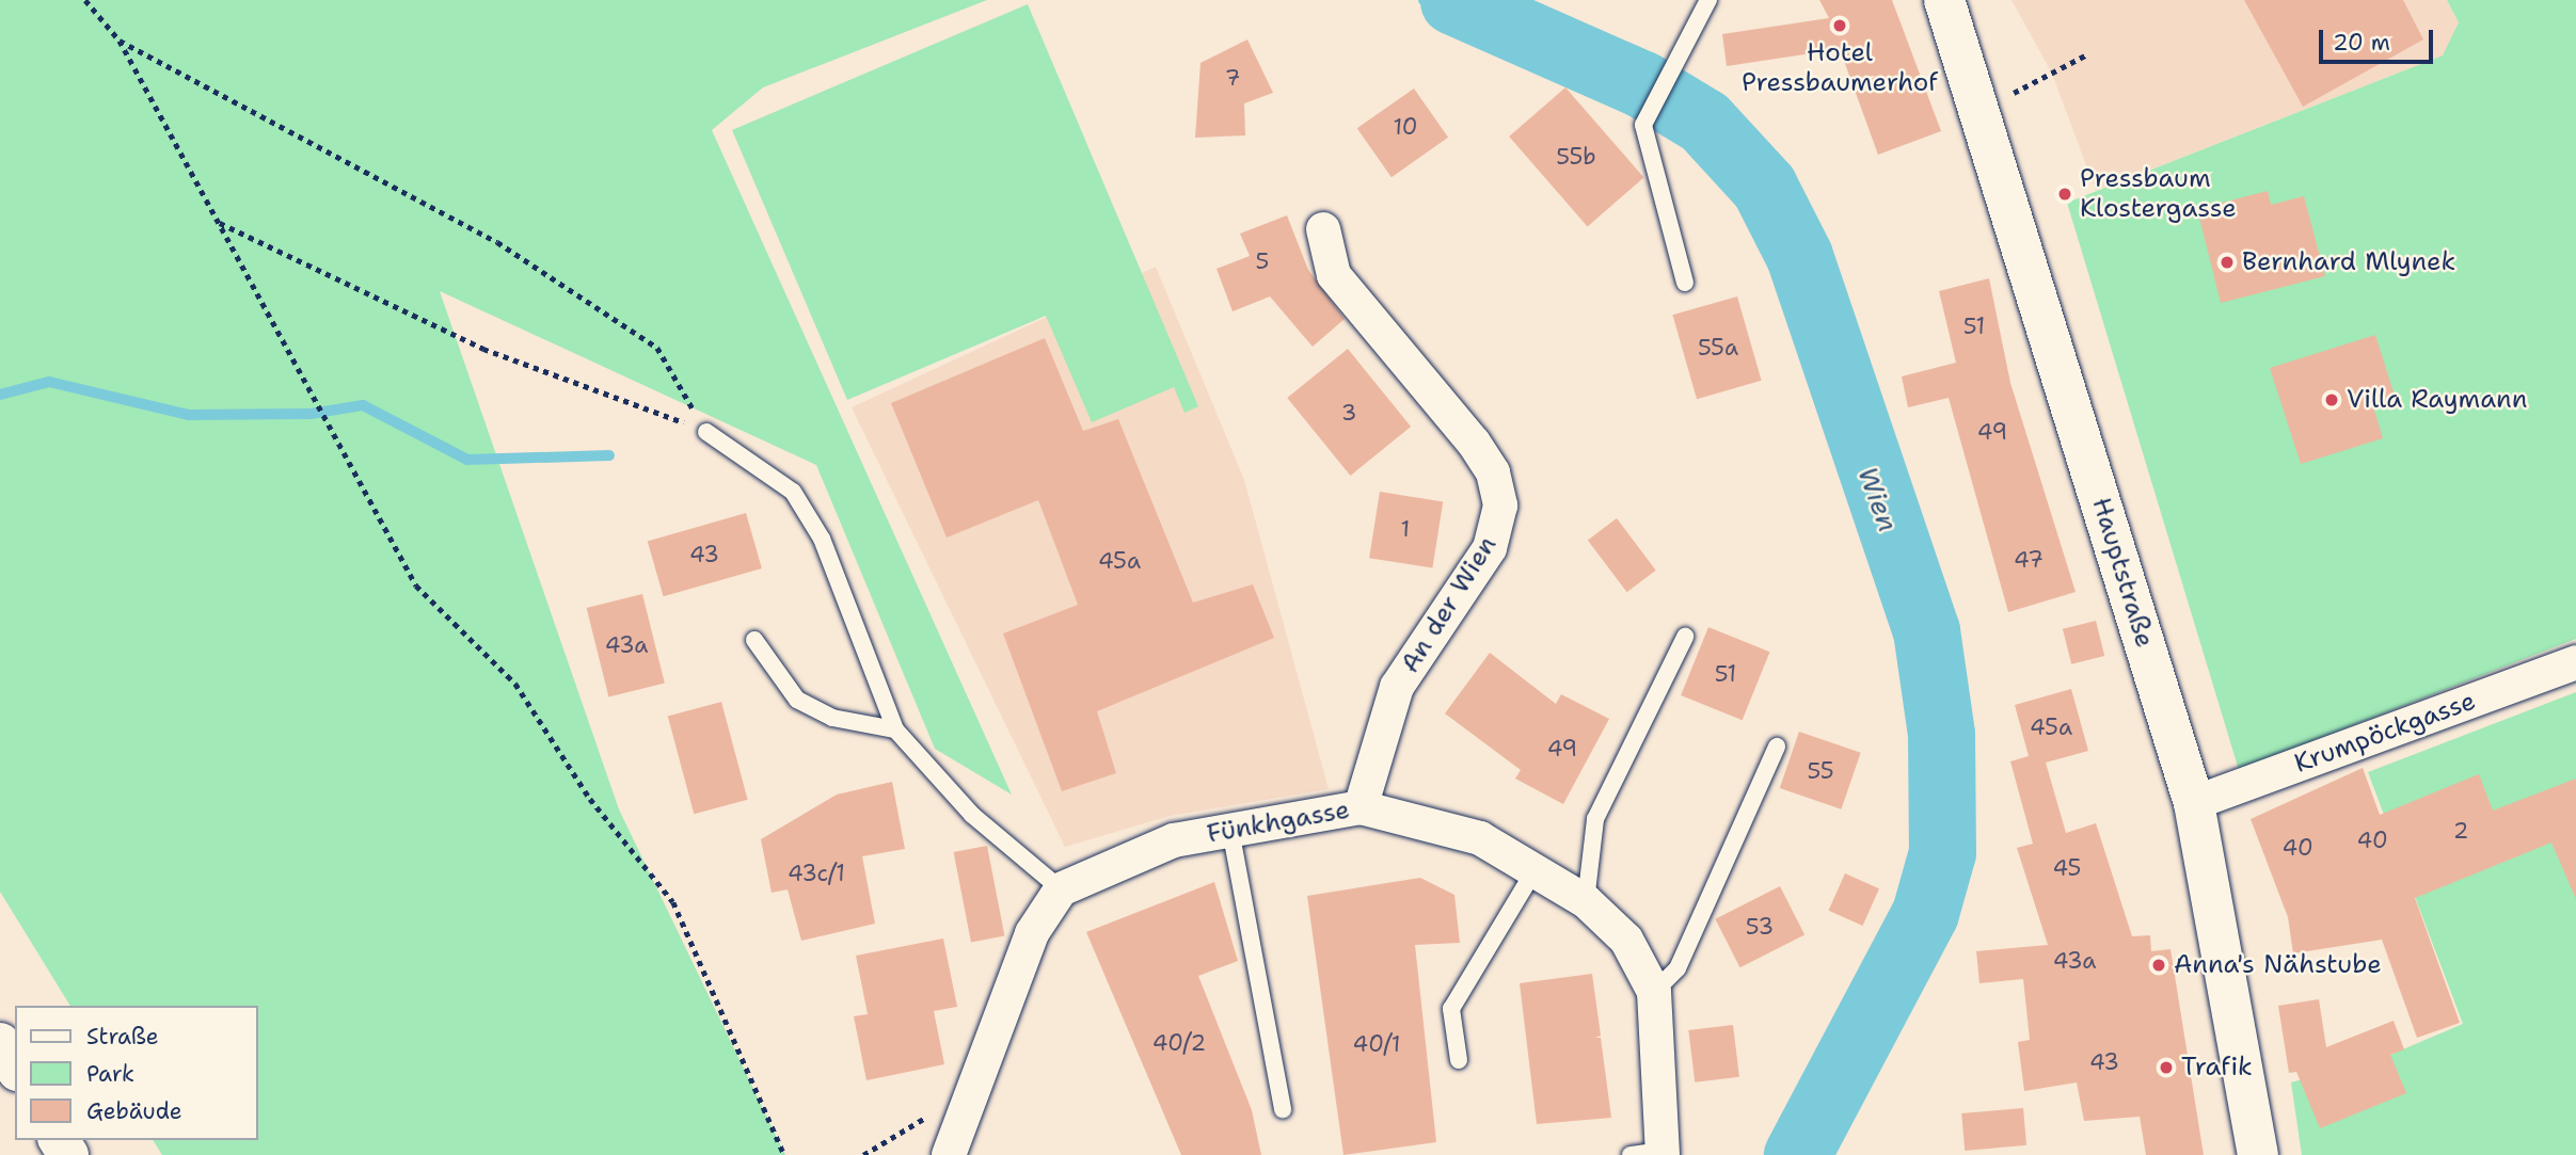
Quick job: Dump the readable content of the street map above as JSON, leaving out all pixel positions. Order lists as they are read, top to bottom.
{
  "streets": {
    "main road": ["Hauptstraße"],
    "street": ["An der Wien", "Krumpöckgasse", "Fünkhgasse"]
  },
  "crossings": [
    ["Hauptstraße", "Krumpöckgasse"],
    ["An der Wien", "Fünkhgasse"]
  ],
  "water": ["Wien"],
  "places": [
    "Hotel Pressbaumerhof",
    "Pressbaum Klostergasse",
    "Bernhard Mlynek",
    "Villa Raymann",
    "Anna's Nähstube",
    "Trafik"
  ],
  "house_numbers": [
    "7",
    "10",
    "55b",
    "5",
    "51",
    "55a",
    "3",
    "49",
    "1",
    "43",
    "47",
    "45a",
    "43a",
    "51",
    "45a",
    "49",
    "55",
    "2",
    "40",
    "40",
    "45",
    "43c/1",
    "53",
    "43a",
    "40/2",
    "40/1",
    "43"
  ],
  "legend": ["Straße", "Park", "Gebäude"],
  "scale_bar": "20 m"
}
